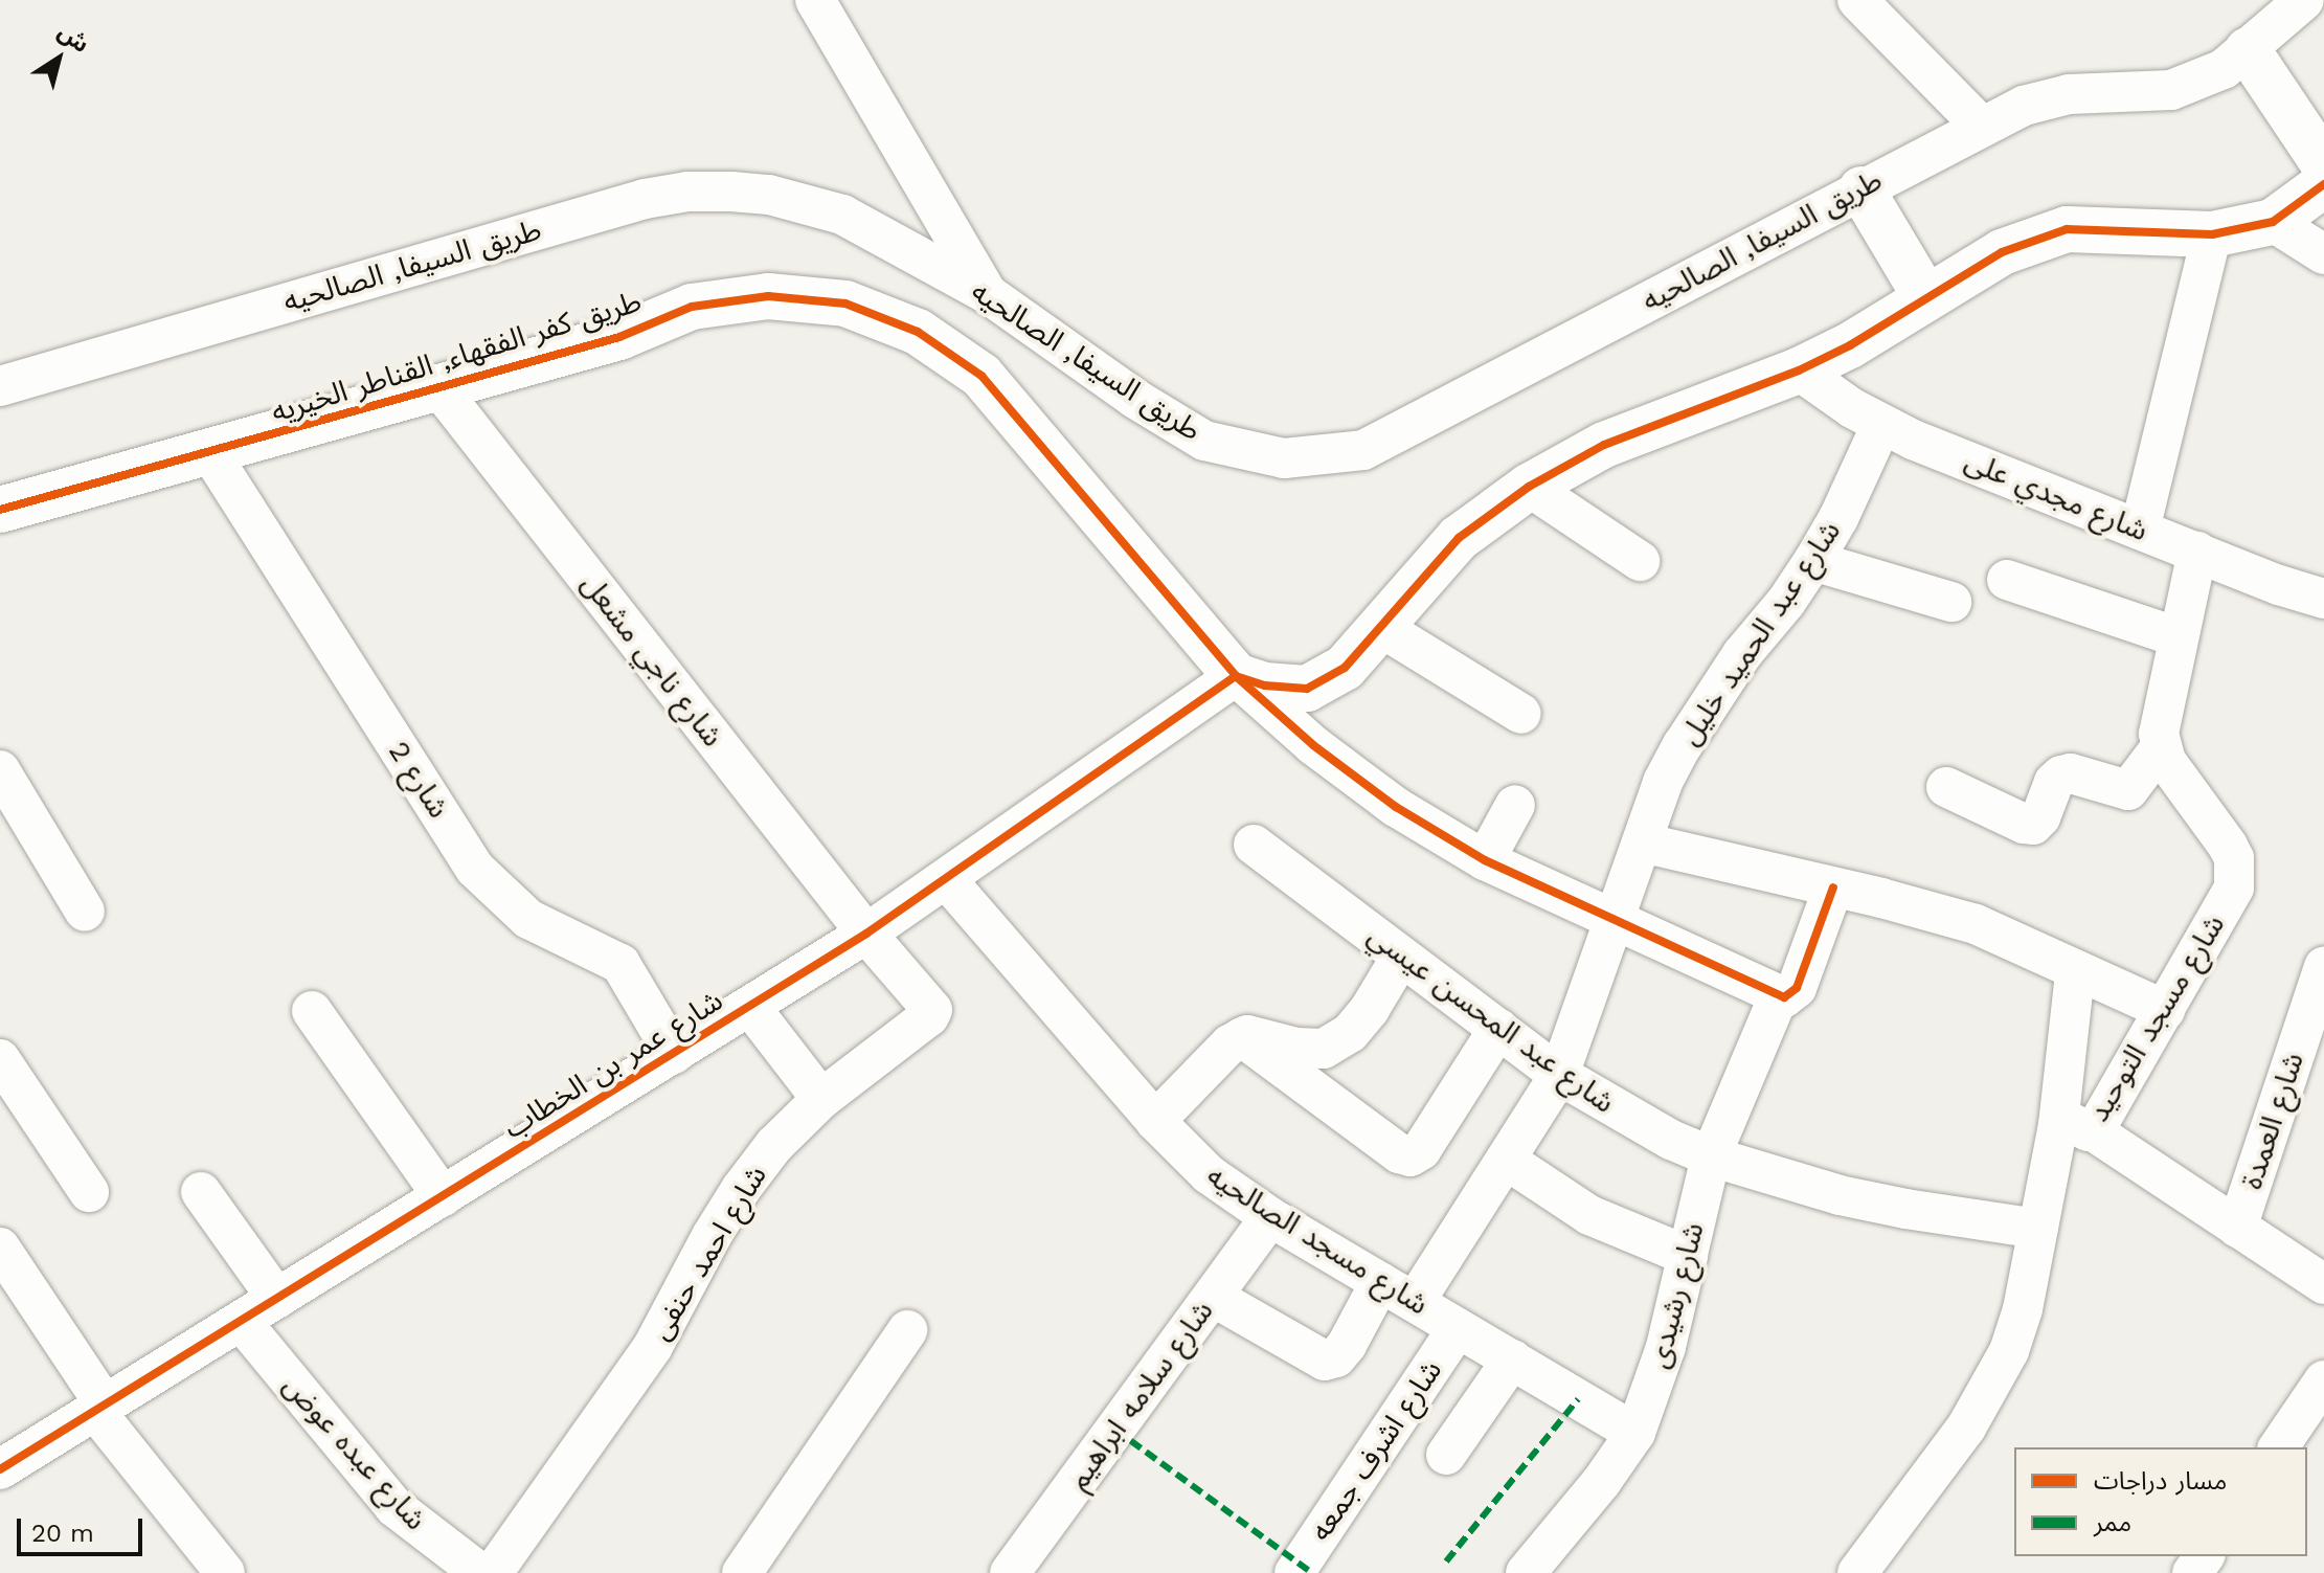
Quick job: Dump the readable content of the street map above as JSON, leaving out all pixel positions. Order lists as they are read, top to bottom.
{
  "streets": {
    "street": [
      "طريق السيفا, الصالحيه",
      "طريق كفر الفقهاء, القناطر الخيريه",
      "شارع مجدي على",
      "شارع عبد الحميد خليل",
      "شارع ناجي مشعل",
      "شارع 2",
      "شارع مسجد التوحيد",
      "شارع عبد المحسن عيسي",
      "شارع عمر بن الخطاب",
      "شارع العمدة",
      "شارع مسجد الصالحيه",
      "شارع احمد حنفى",
      "شارع رشيدى",
      "شارع سلامه ابراهيم",
      "شارع اشرف جمعه",
      "شارع عبده عوض"
    ]
  },
  "crossings": [
    ["طريق كفر الفقهاء, القناطر الخيريه", "شارع ناجي مشعل"],
    ["طريق كفر الفقهاء, القناطر الخيريه", "شارع 2"],
    ["طريق كفر الفقهاء, القناطر الخيريه", "شارع عمر بن الخطاب"],
    ["شارع مجدي على", "شارع عبد الحميد خليل"],
    ["شارع عبد الحميد خليل", "شارع عبد المحسن عيسي"],
    ["شارع عبد الحميد خليل", "شارع مسجد الصالحيه"],
    ["شارع ناجي مشعل", "شارع عمر بن الخطاب"],
    ["شارع ناجي مشعل", "شارع احمد حنفى"],
    ["شارع 2", "شارع عمر بن الخطاب"],
    ["شارع مسجد التوحيد", "شارع عبد المحسن عيسي"],
    ["شارع عبد المحسن عيسي", "شارع رشيدى"],
    ["شارع عمر بن الخطاب", "شارع مسجد الصالحيه"],
    ["شارع عمر بن الخطاب", "شارع احمد حنفى"],
    ["شارع عمر بن الخطاب", "شارع عبده عوض"],
    ["شارع مسجد الصالحيه", "شارع رشيدى"],
    ["شارع مسجد الصالحيه", "شارع سلامه ابراهيم"],
    ["شارع مسجد الصالحيه", "شارع اشرف جمعه"]
  ],
  "legend": ["مسار دراجات", "ممر"],
  "scale_bar": "20 m",
  "north": "top right"
}
